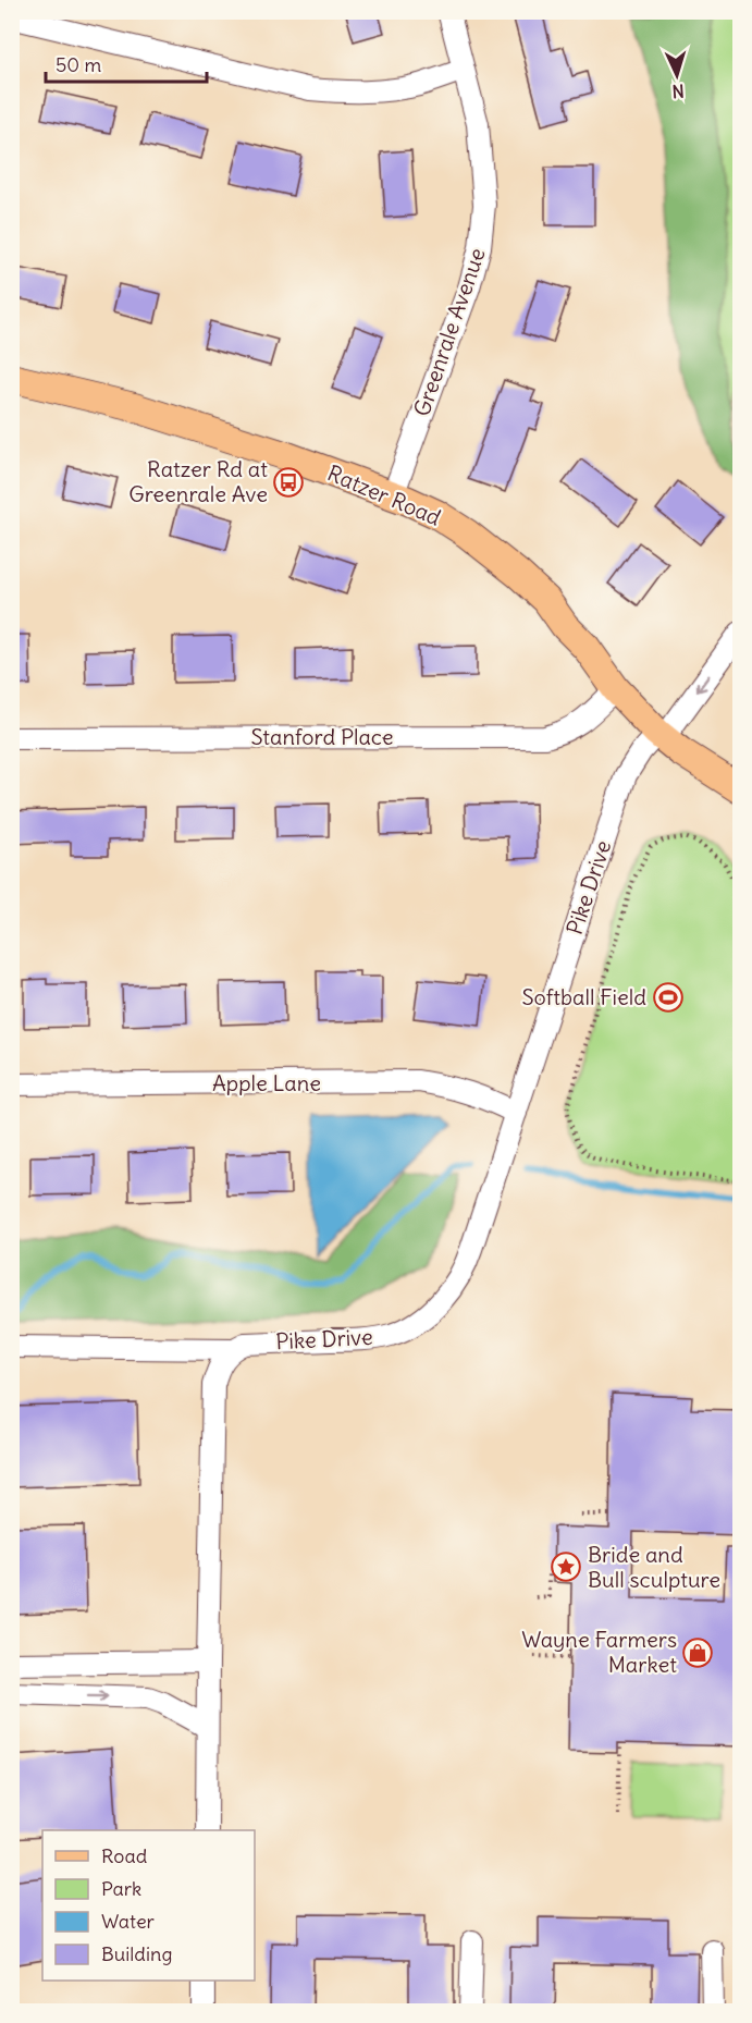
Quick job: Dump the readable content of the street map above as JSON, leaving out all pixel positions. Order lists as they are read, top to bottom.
{
  "streets": {
    "main road": ["Ratzer Road"],
    "street": [
      "Greenrale Avenue",
      "Stanford Place",
      "Pike Drive",
      "Apple Lane"
    ]
  },
  "crossings": [
    ["Greenrale Avenue", "Ratzer Road"],
    ["Ratzer Road", "Stanford Place"],
    ["Ratzer Road", "Pike Drive"],
    ["Pike Drive", "Apple Lane"]
  ],
  "places": {
    "bus stop": ["Ratzer Rd at Greenrale Ave"],
    "sports": ["Softball Field"],
    "place": ["Bride and Bull sculpture"],
    "shop": ["Wayne Farmers Market"]
  },
  "legend": [
    "Road",
    "Park",
    "Water",
    "Building"
  ],
  "scale_bar": "50 m",
  "north": "bottom"
}
